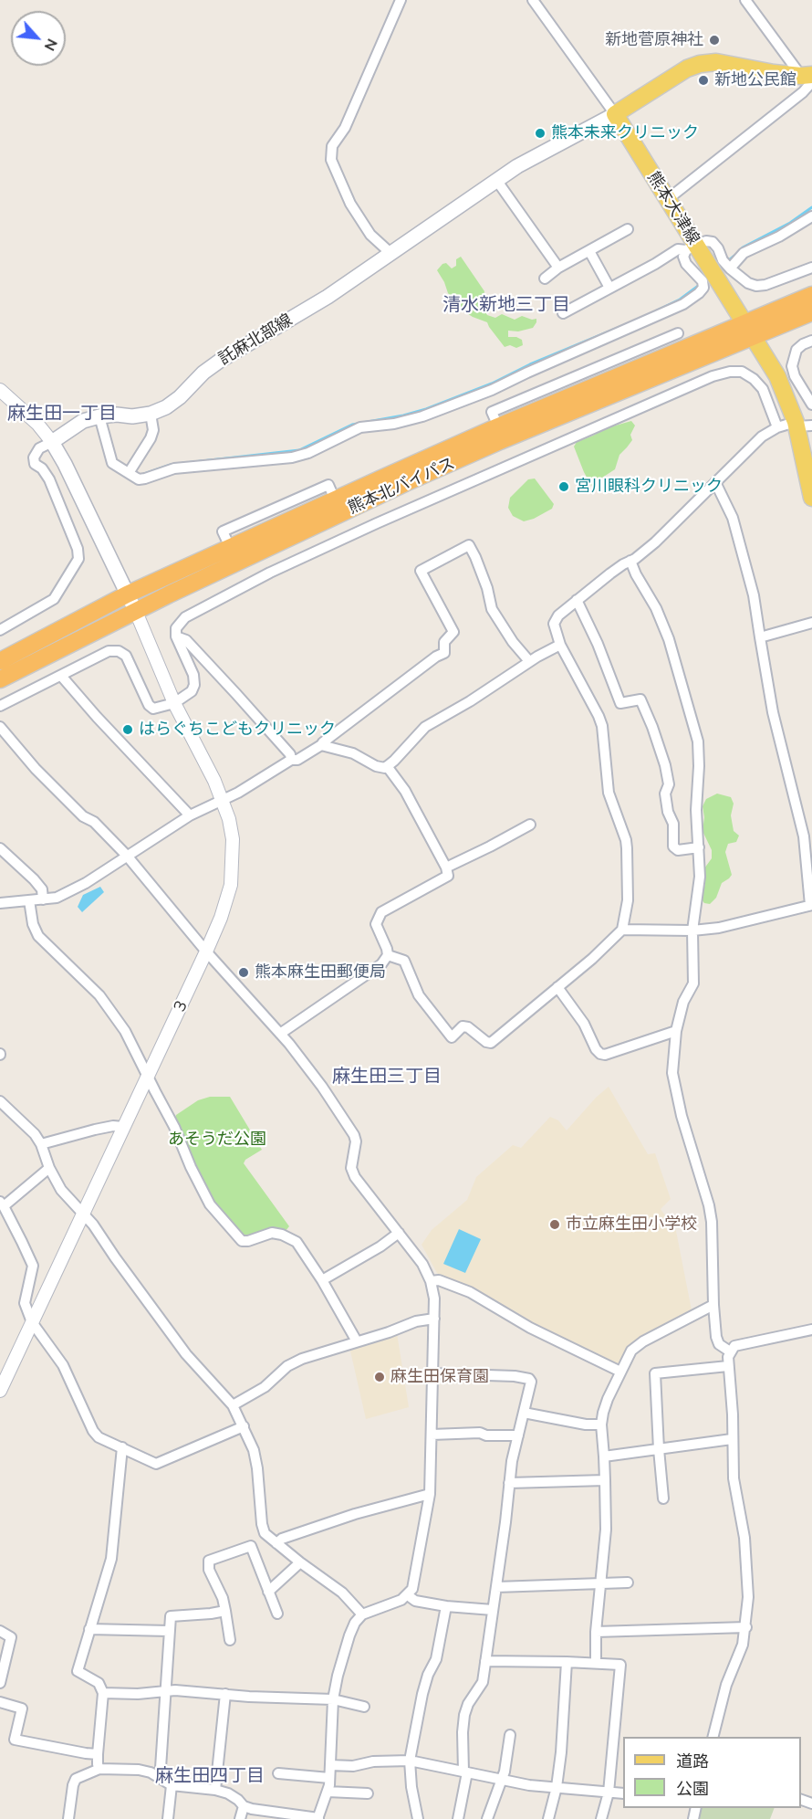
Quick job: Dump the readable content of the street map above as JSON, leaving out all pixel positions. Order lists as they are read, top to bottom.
{
  "streets": {
    "highway": ["熊本北バイパス"],
    "main road": ["熊本大津線", "託麻北部線"],
    "street": ["3"]
  },
  "crossings": [
    ["熊本大津線", "託麻北部線"],
    ["熊本大津線", "熊本北バイパス"],
    ["熊本北バイパス", "3"]
  ],
  "districts": [
    "清水新地三丁目",
    "麻生田一丁目",
    "麻生田三丁目",
    "麻生田四丁目"
  ],
  "parks": ["あそうだ公園"],
  "places": [
    "新地菅原神社",
    "新地公民館",
    "熊本未来クリニック",
    "宮川眼科クリニック",
    "はらぐちこどもクリニック",
    "熊本麻生田郵便局",
    "市立麻生田小学校",
    "麻生田保育園"
  ],
  "legend": ["道路", "公園"],
  "north": "bottom right"
}
